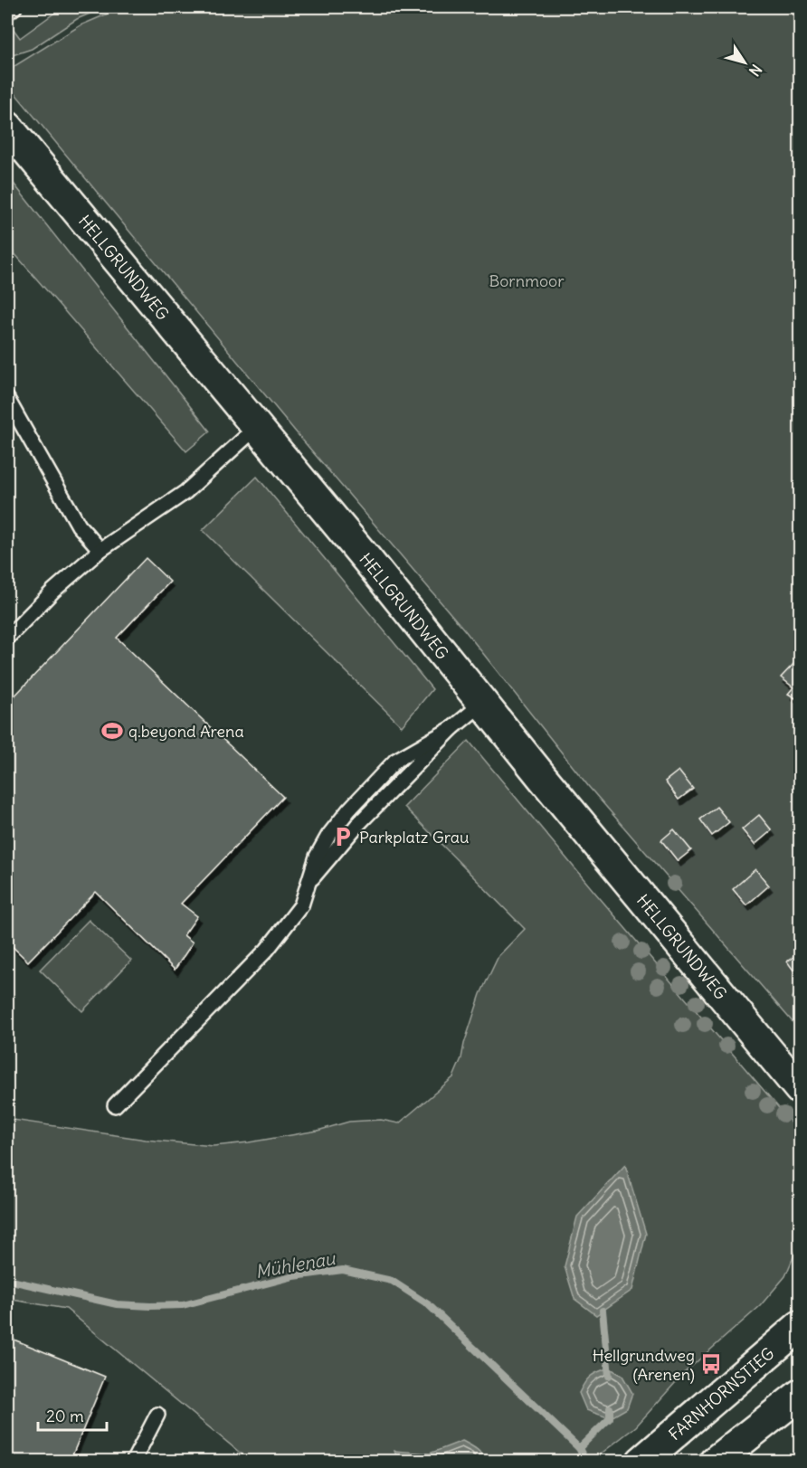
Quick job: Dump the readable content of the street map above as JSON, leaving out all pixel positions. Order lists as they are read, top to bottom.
{
  "streets": {
    "street": ["HELLGRUNDWEG", "FARNHORNSTIEG"]
  },
  "water": ["Mühlenau"],
  "parks": ["Bornmoor"],
  "places": {
    "sports": ["q.beyond Arena"],
    "parking": ["Parkplatz Grau"],
    "bus stop": ["Hellgrundweg (Arenen)"]
  },
  "scale_bar": "20 m",
  "north": "bottom right"
}
